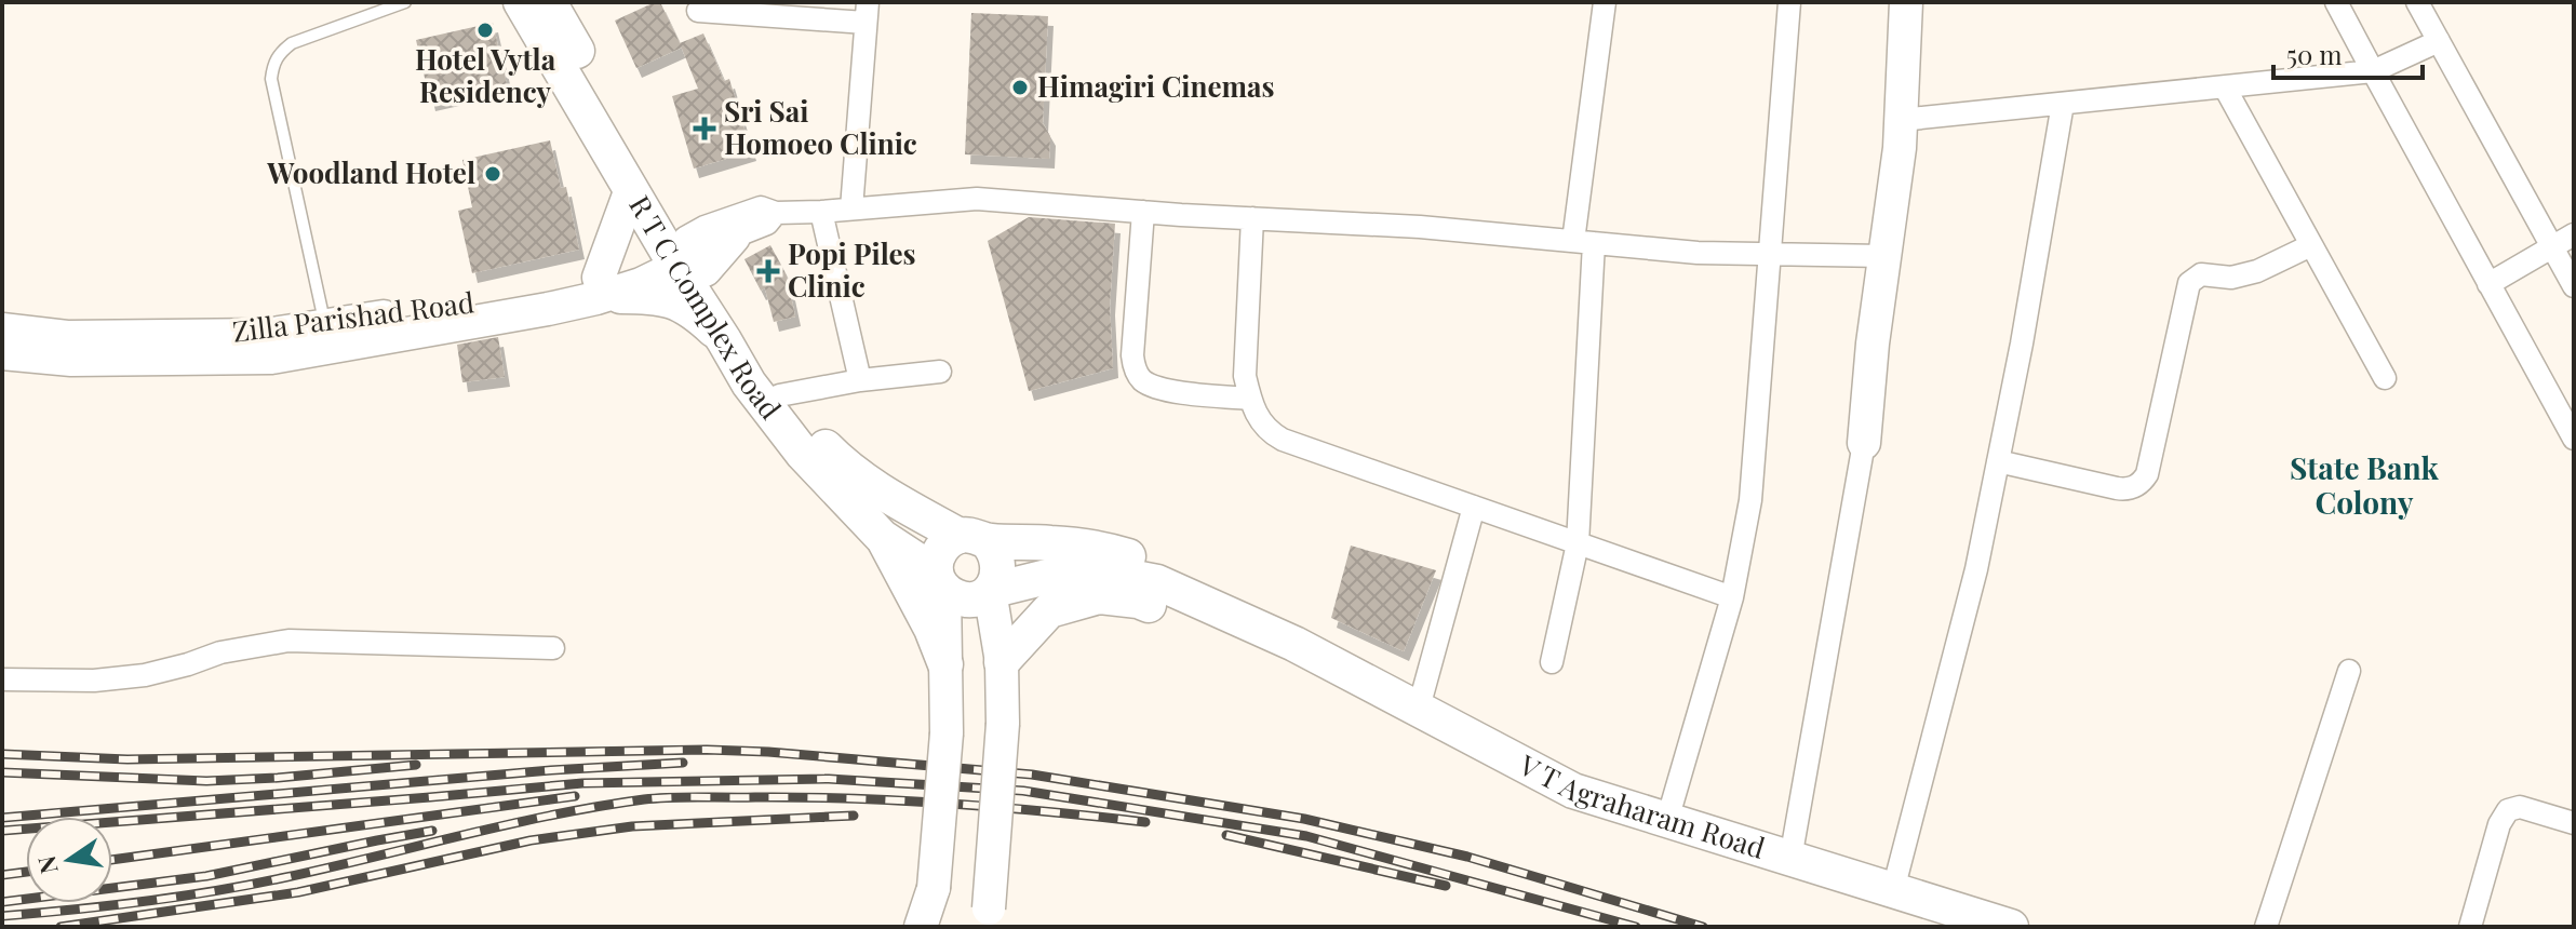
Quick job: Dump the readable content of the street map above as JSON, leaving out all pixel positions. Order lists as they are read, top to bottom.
{
  "streets": {
    "main road": ["R T C Complex Road", "Zilla Parishad Road", "V T Agraharam Road"]
  },
  "districts": ["State Bank Colony"],
  "places": {
    "other": ["Hotel Vytla Residency", "Himagiri Cinemas", "Woodland Hotel"],
    "health": ["Sri Sai Homoeo Clinic", "Popi Piles Clinic"]
  },
  "scale_bar": "50 m",
  "north": "left"
}
